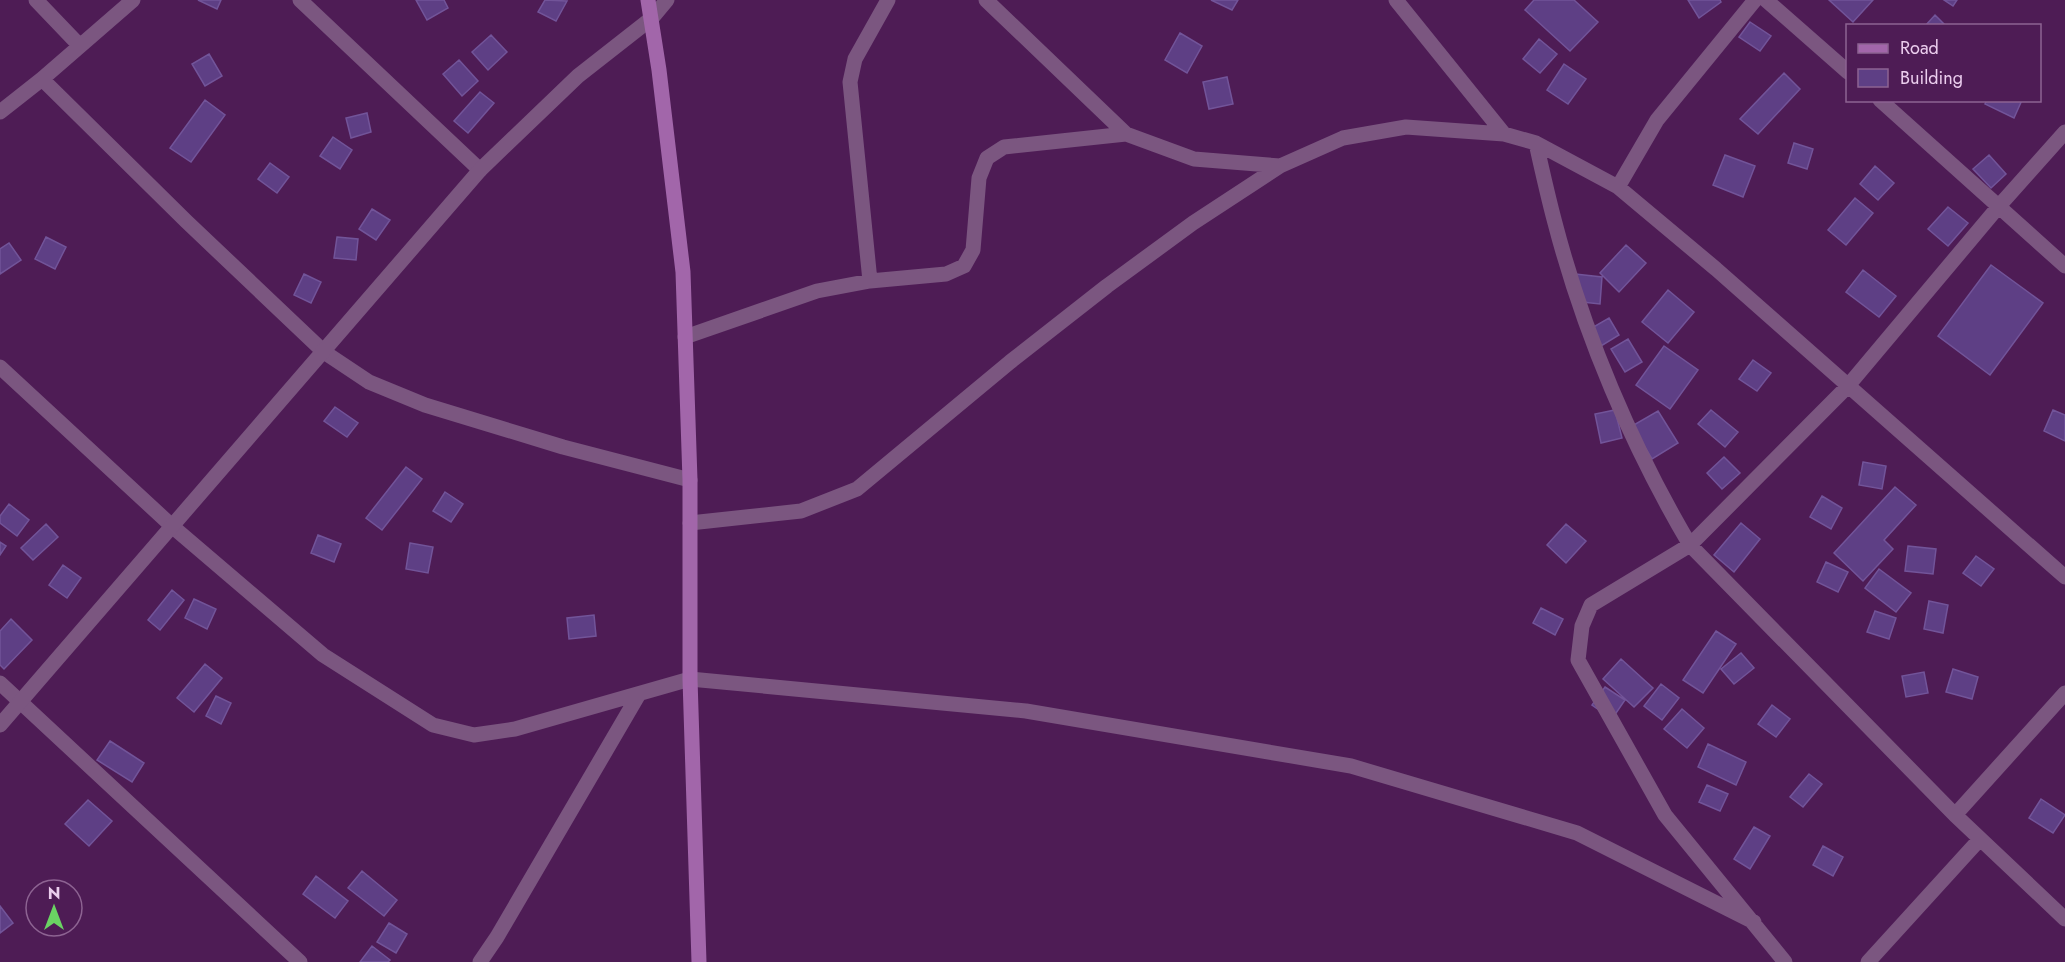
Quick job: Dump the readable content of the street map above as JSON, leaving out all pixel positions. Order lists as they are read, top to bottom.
{
  "legend": ["Road", "Building"],
  "north": "top"
}
